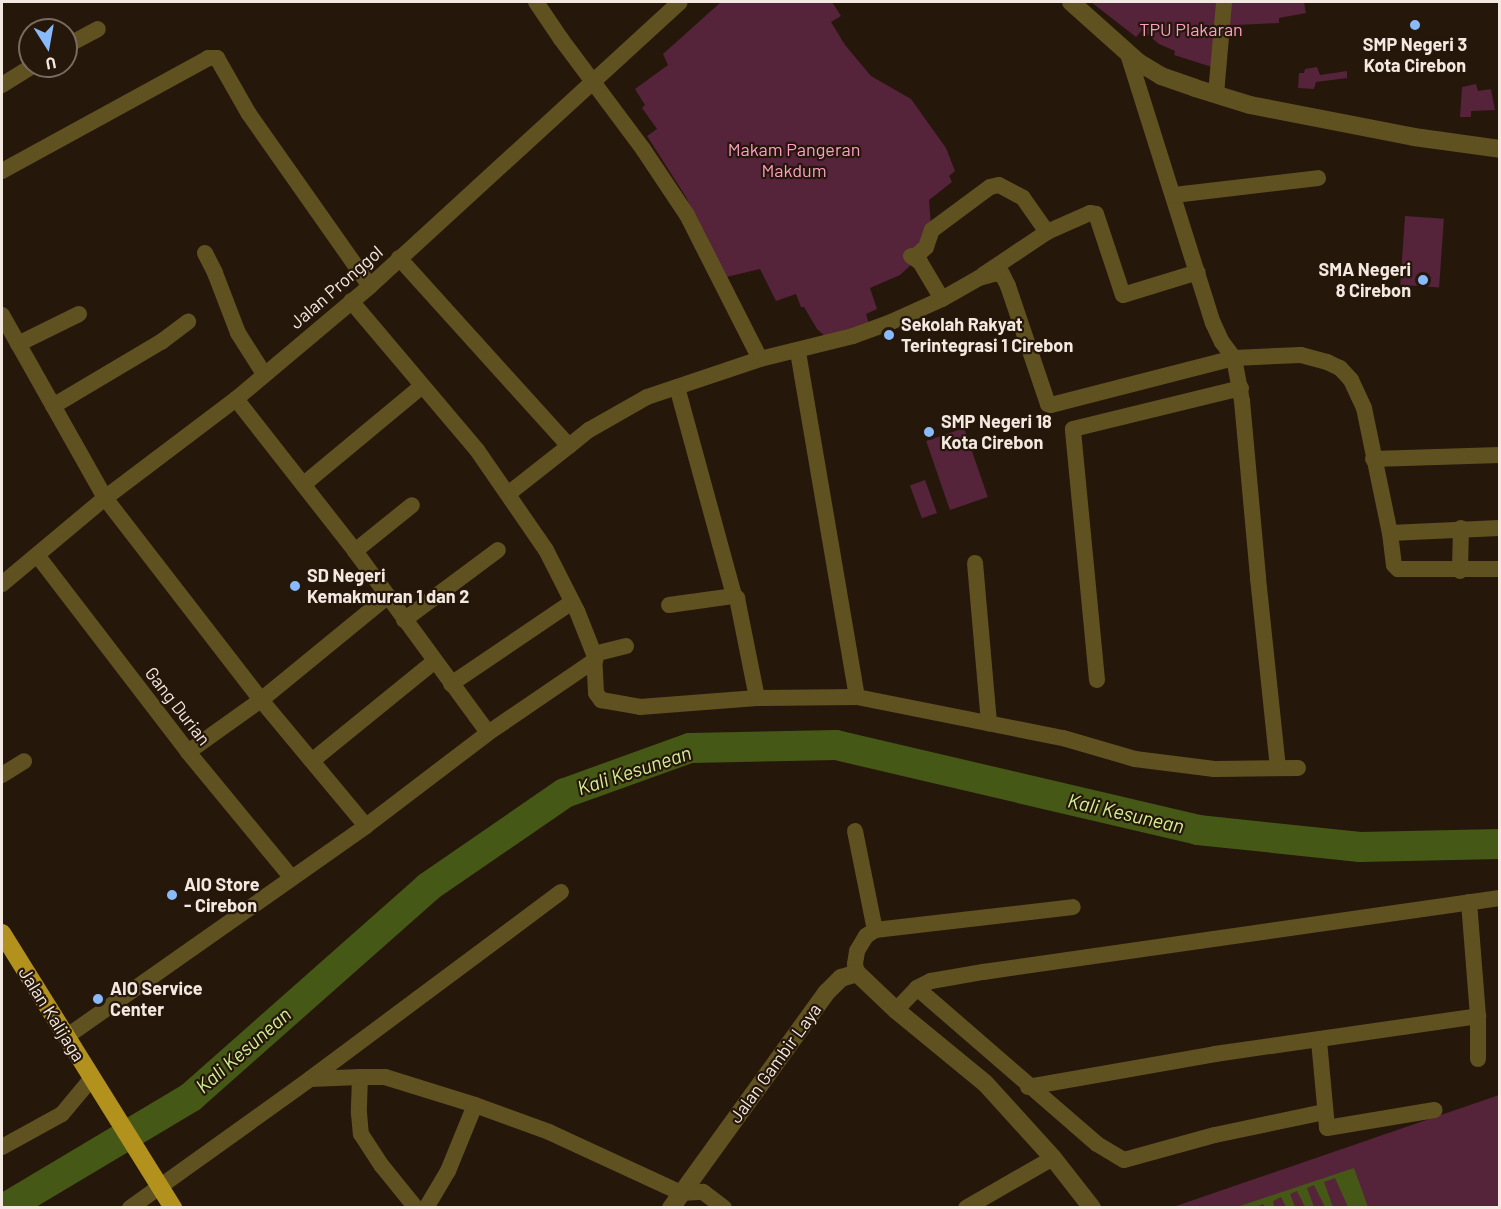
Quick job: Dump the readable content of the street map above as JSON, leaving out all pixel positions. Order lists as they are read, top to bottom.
{
  "streets": {
    "highway": ["Jalan Kalijaga"],
    "street": ["Jalan Pronggol", "Gang Durian", "Jalan Gambir Laya"]
  },
  "crossings": [
    ["Jalan Pronggol", "Gang Durian"]
  ],
  "water": ["Kali Kesunean"],
  "parks": ["TPU Plakaran", "Makam Pangeran Makdum"],
  "places": [
    "SMP Negeri 3 Kota Cirebon",
    "SMA Negeri 8 Cirebon",
    "Sekolah Rakyat Terintegrasi 1 Cirebon",
    "SMP Negeri 18 Kota Cirebon",
    "SD Negeri Kemakmuran 1 dan 2",
    "AIO Store - Cirebon",
    "AIO Service Center"
  ],
  "north": "bottom"
}
